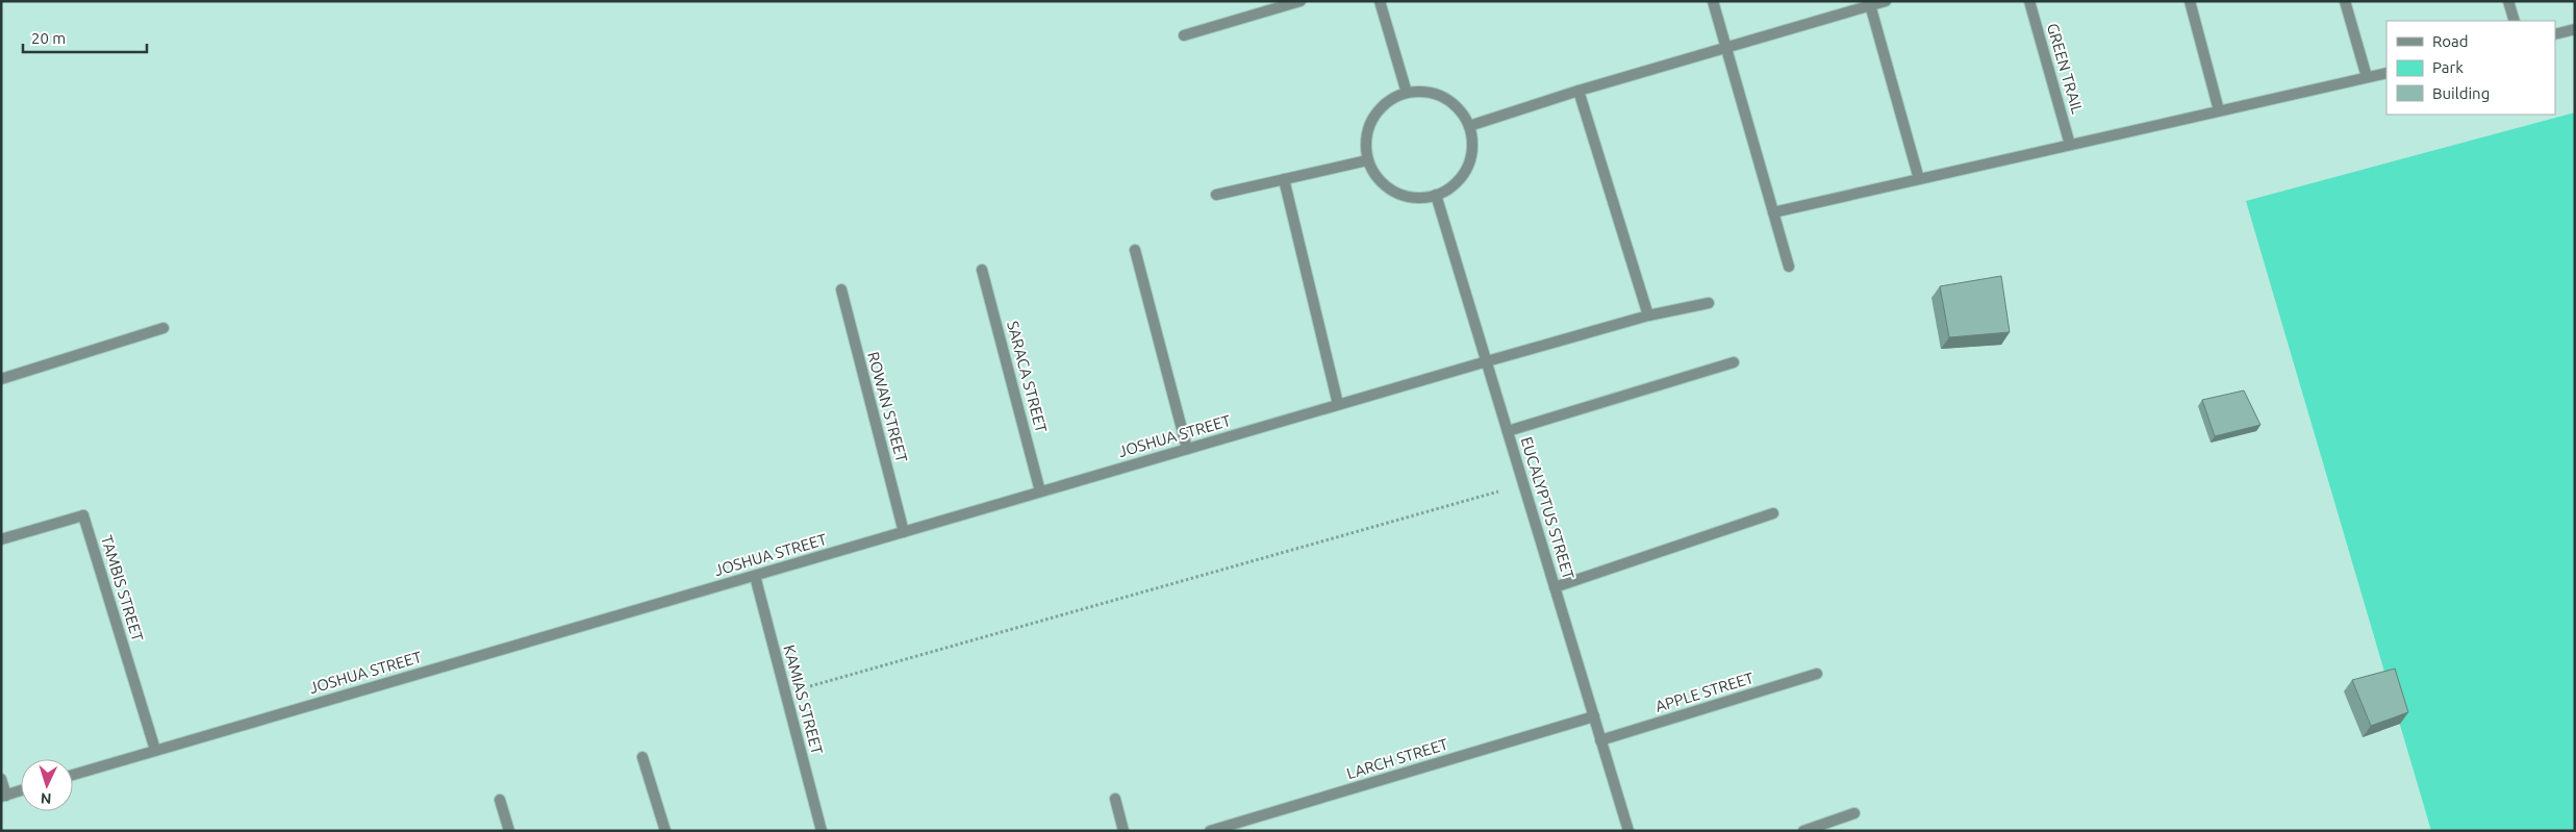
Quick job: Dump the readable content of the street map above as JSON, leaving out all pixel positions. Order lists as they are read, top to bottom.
{
  "streets": {
    "street": [
      "GREEN TRAIL",
      "SARACA STREET",
      "ROWAN STREET",
      "JOSHUA STREET",
      "EUCALYPTUS STREET",
      "TAMBIS STREET",
      "APPLE STREET",
      "KAMIAS STREET",
      "LARCH STREET"
    ]
  },
  "crossings": [
    ["SARACA STREET", "JOSHUA STREET"],
    ["ROWAN STREET", "JOSHUA STREET"],
    ["JOSHUA STREET", "EUCALYPTUS STREET"],
    ["JOSHUA STREET", "TAMBIS STREET"],
    ["JOSHUA STREET", "KAMIAS STREET"],
    ["EUCALYPTUS STREET", "APPLE STREET"],
    ["EUCALYPTUS STREET", "LARCH STREET"]
  ],
  "legend": ["Road", "Park", "Building"],
  "scale_bar": "20 m",
  "north": "bottom"
}
